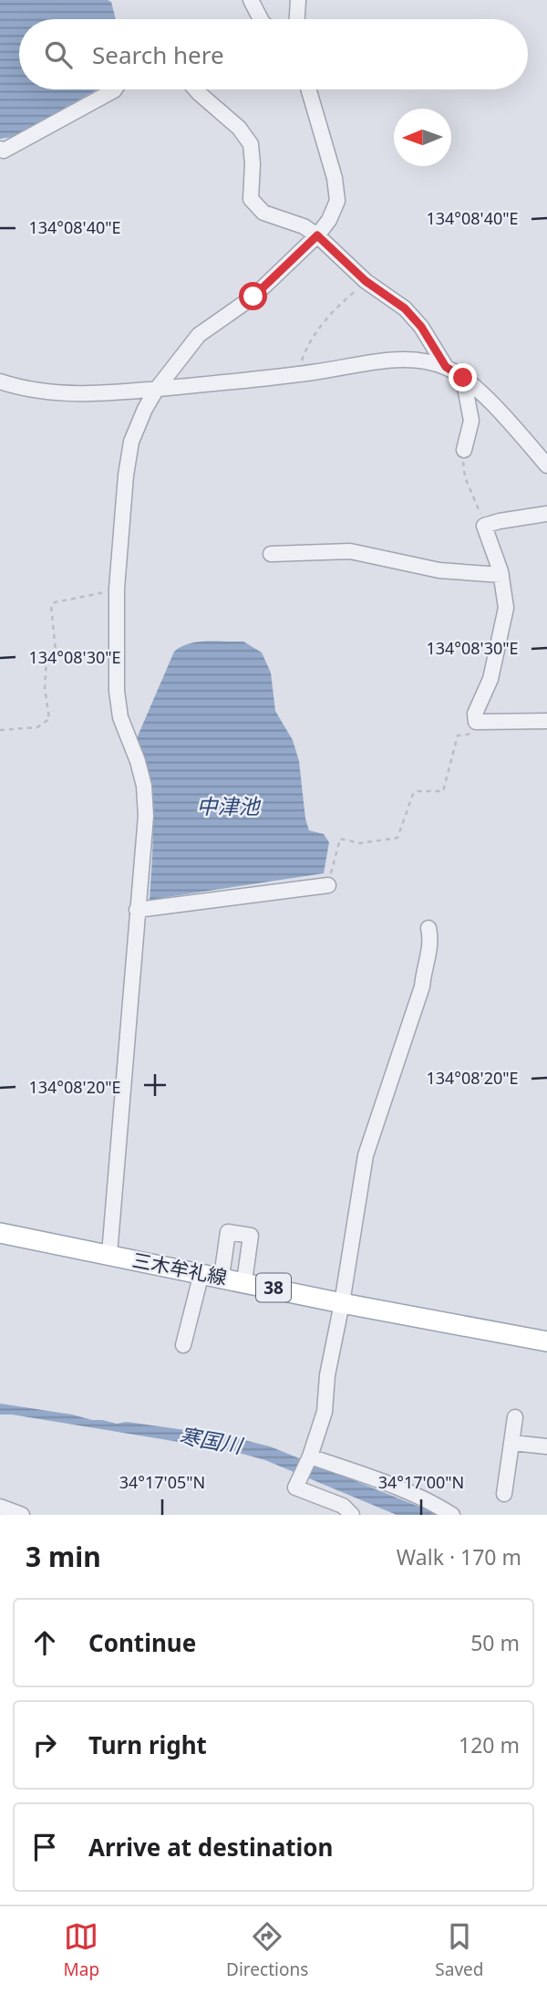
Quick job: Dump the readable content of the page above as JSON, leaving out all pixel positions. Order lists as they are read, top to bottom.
{
  "streets": {
    "main road": ["三木牟礼線", "38"]
  },
  "water": ["中津池", "寒国川"],
  "north": "left",
  "page": {
    "search": "Search here",
    "heading": ["3 min", "Walk · 170 m"],
    "list": [
      ["Continue", "50 m"],
      ["Turn right", "120 m"],
      "Arrive at destination"
    ],
    "nav": ["Map", "Directions", "Saved"]
  },
  "coordinates": [
    "134°08'40\"E",
    "134°08'30\"E",
    "134°08'20\"E",
    "34°17'05\"N",
    "34°17'00\"N"
  ]
}
